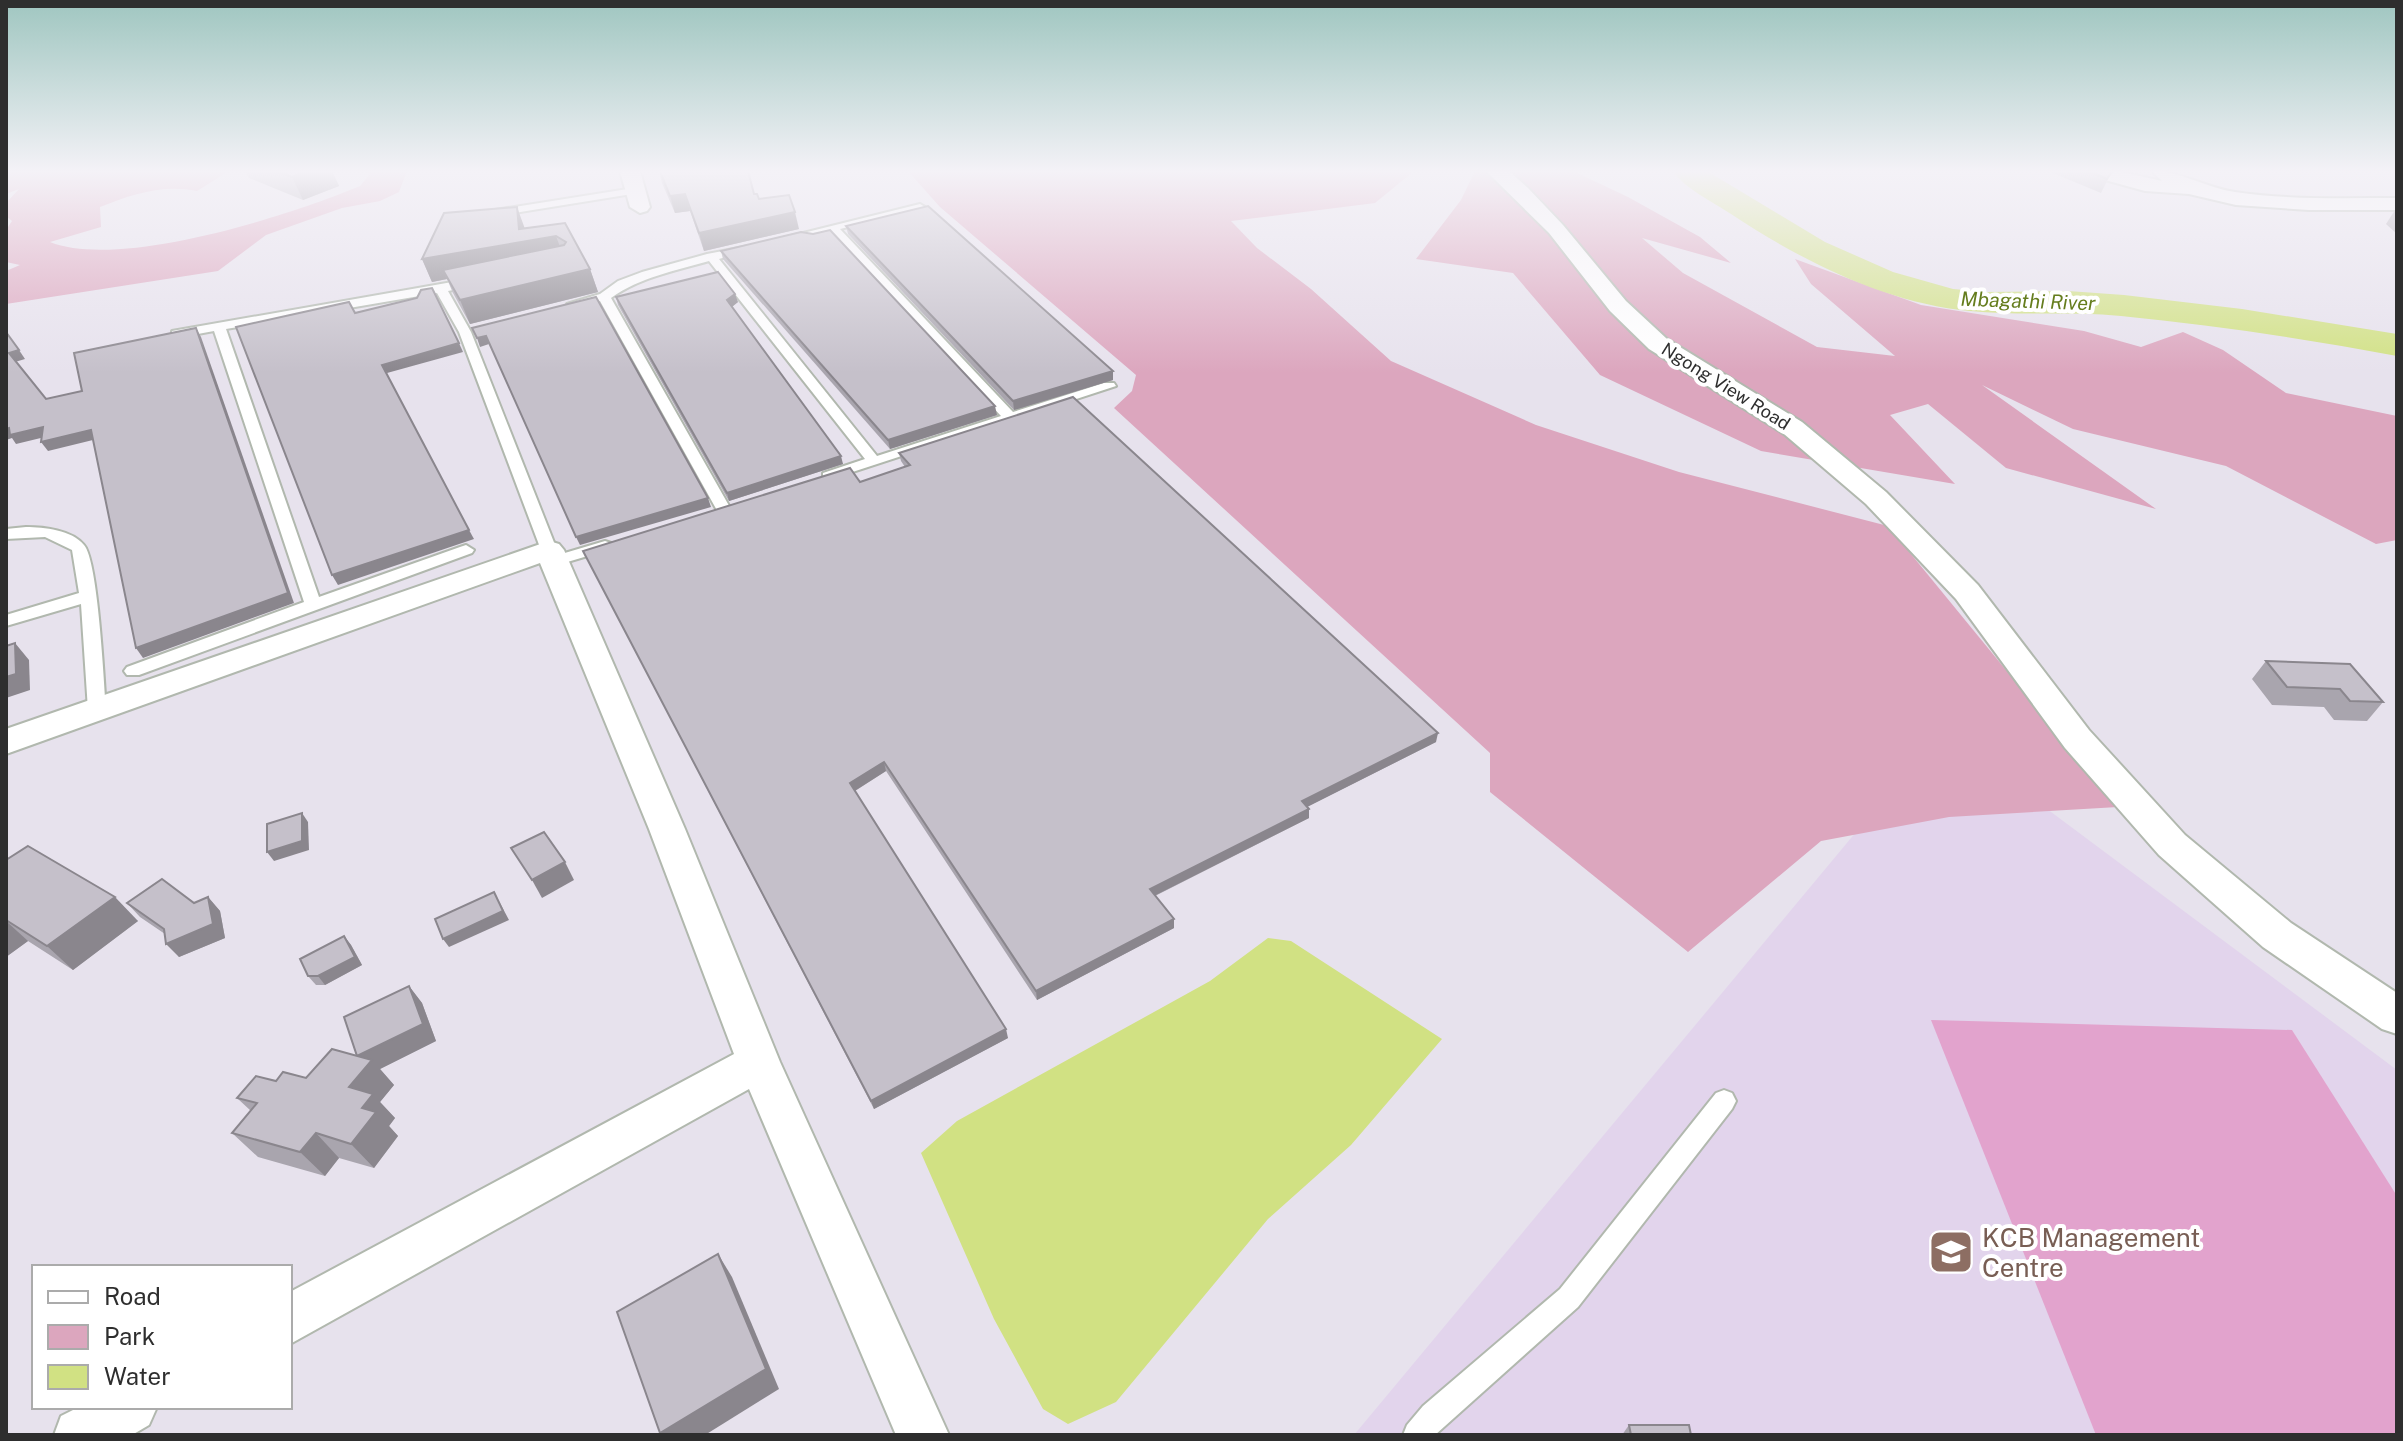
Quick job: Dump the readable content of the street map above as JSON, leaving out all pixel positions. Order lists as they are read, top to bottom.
{
  "streets": {
    "street": ["Ngong View Road"]
  },
  "water": ["Mbagathi River"],
  "places": {
    "school or university": ["KCB Management Centre"]
  },
  "legend": ["Road", "Park", "Water"]
}
